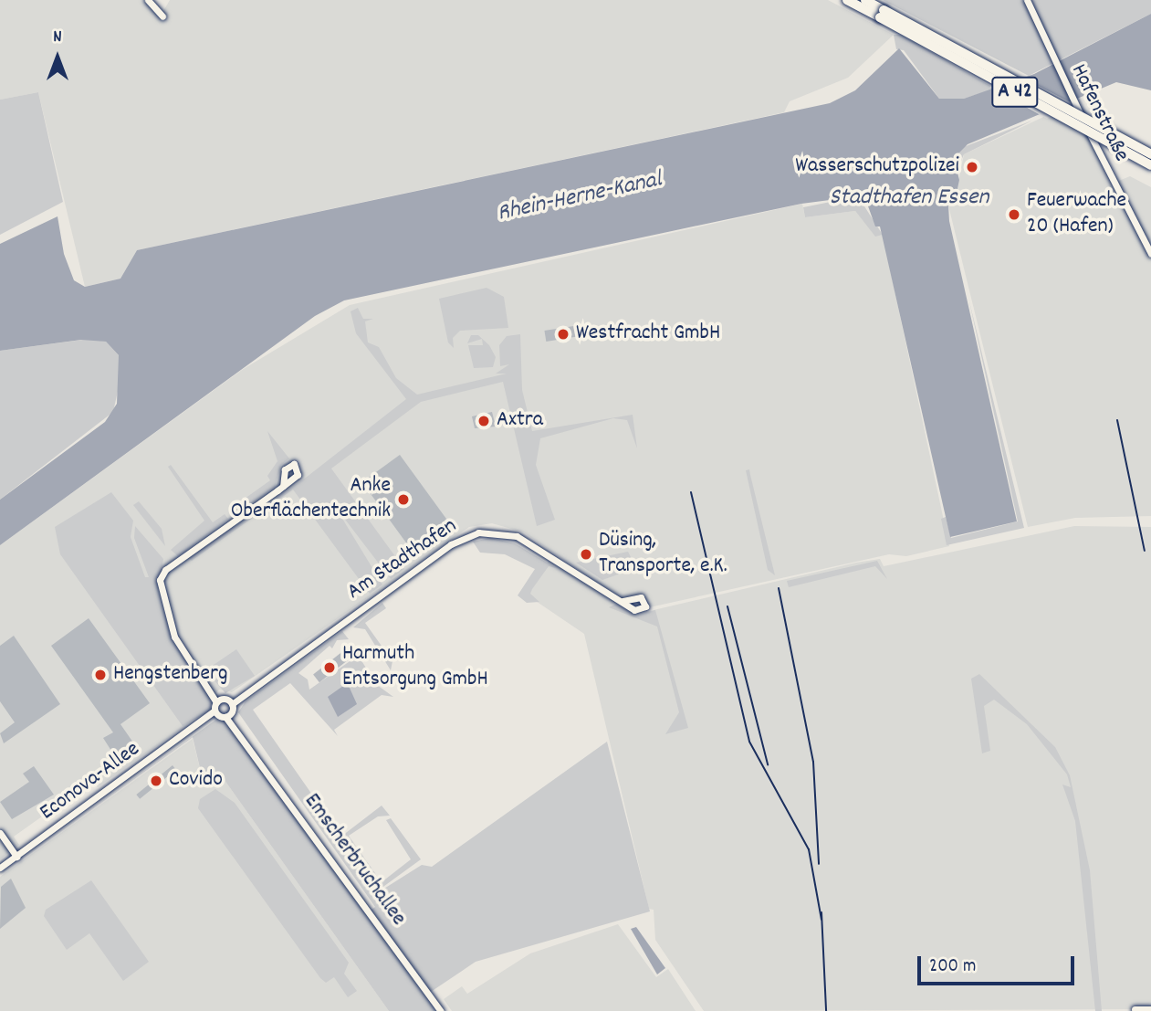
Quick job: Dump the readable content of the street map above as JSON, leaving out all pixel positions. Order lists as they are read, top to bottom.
{
  "streets": {
    "highway": ["A 42"],
    "street": [
      "Hafenstraße",
      "Am Stadthafen",
      "Econova-Allee",
      "Emscherbruchallee"
    ]
  },
  "crossings": [
    ["Econova-Allee", "Emscherbruchallee"]
  ],
  "water": ["Rhein-Herne-Kanal", "Stadthafen Essen"],
  "places": [
    "Wasserschutzpolizei",
    "Feuerwache 20 (Hafen)",
    "Westfracht GmbH",
    "Axtra",
    "Anke Oberflächentechnik",
    "Düsing, Transporte, e.K.",
    "Harmuth Entsorgung GmbH",
    "Hengstenberg",
    "Covido"
  ],
  "scale_bar": "200 m",
  "north": "top"
}
